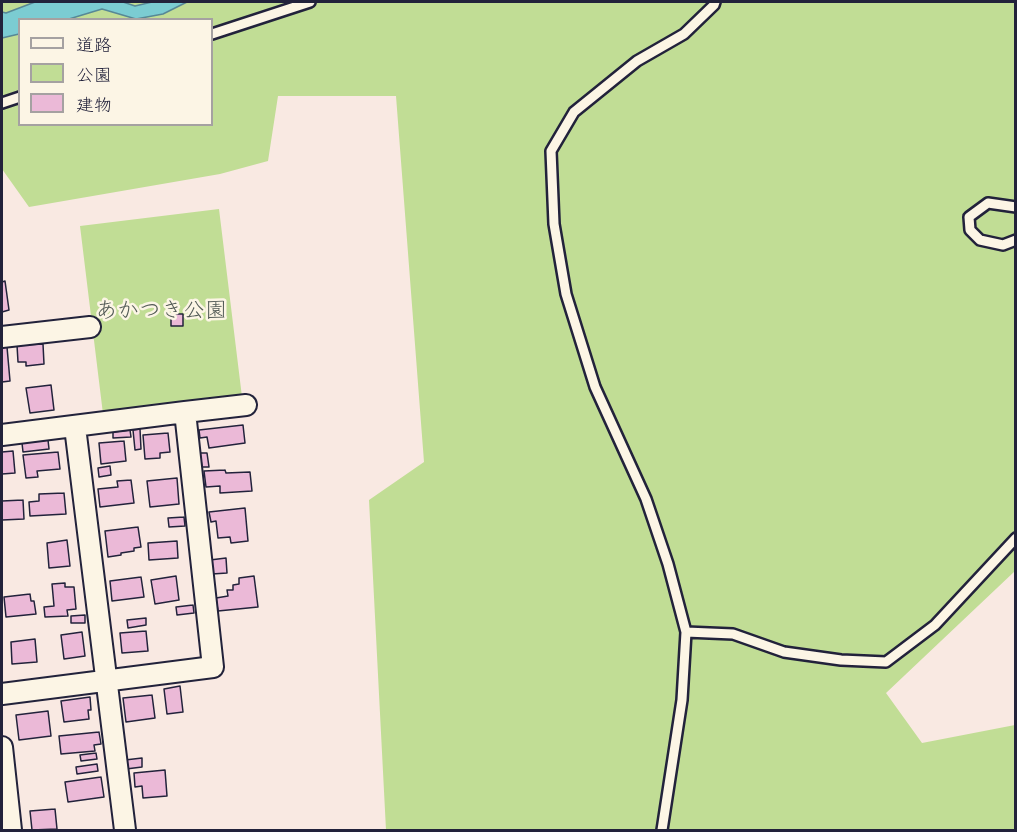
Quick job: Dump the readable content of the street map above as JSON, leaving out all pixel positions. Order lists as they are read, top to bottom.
{
  "parks": ["あかつき公園"],
  "legend": ["道路", "公園", "建物"]
}
